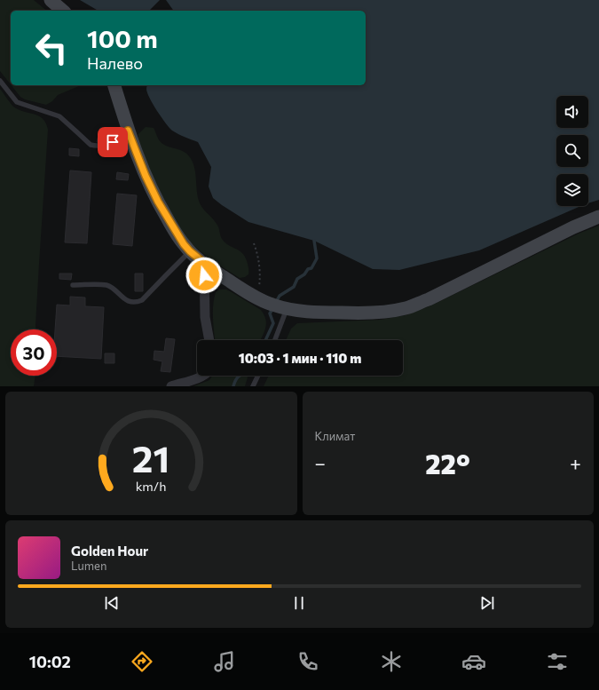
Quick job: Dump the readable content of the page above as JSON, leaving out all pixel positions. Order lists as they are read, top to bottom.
{
  "page": {
    "turn": ["100 m", "Налево"],
    "limit": "30",
    "trip": "10:03 · 1 мин · 110 m",
    "tile": "Климат",
    "heat": ["−", "22°", "+"],
    "song": ["Golden Hour", "Lumen"],
    "tabs": "10:02",
    "gauge": ["21", "km/h"]
  }
}
